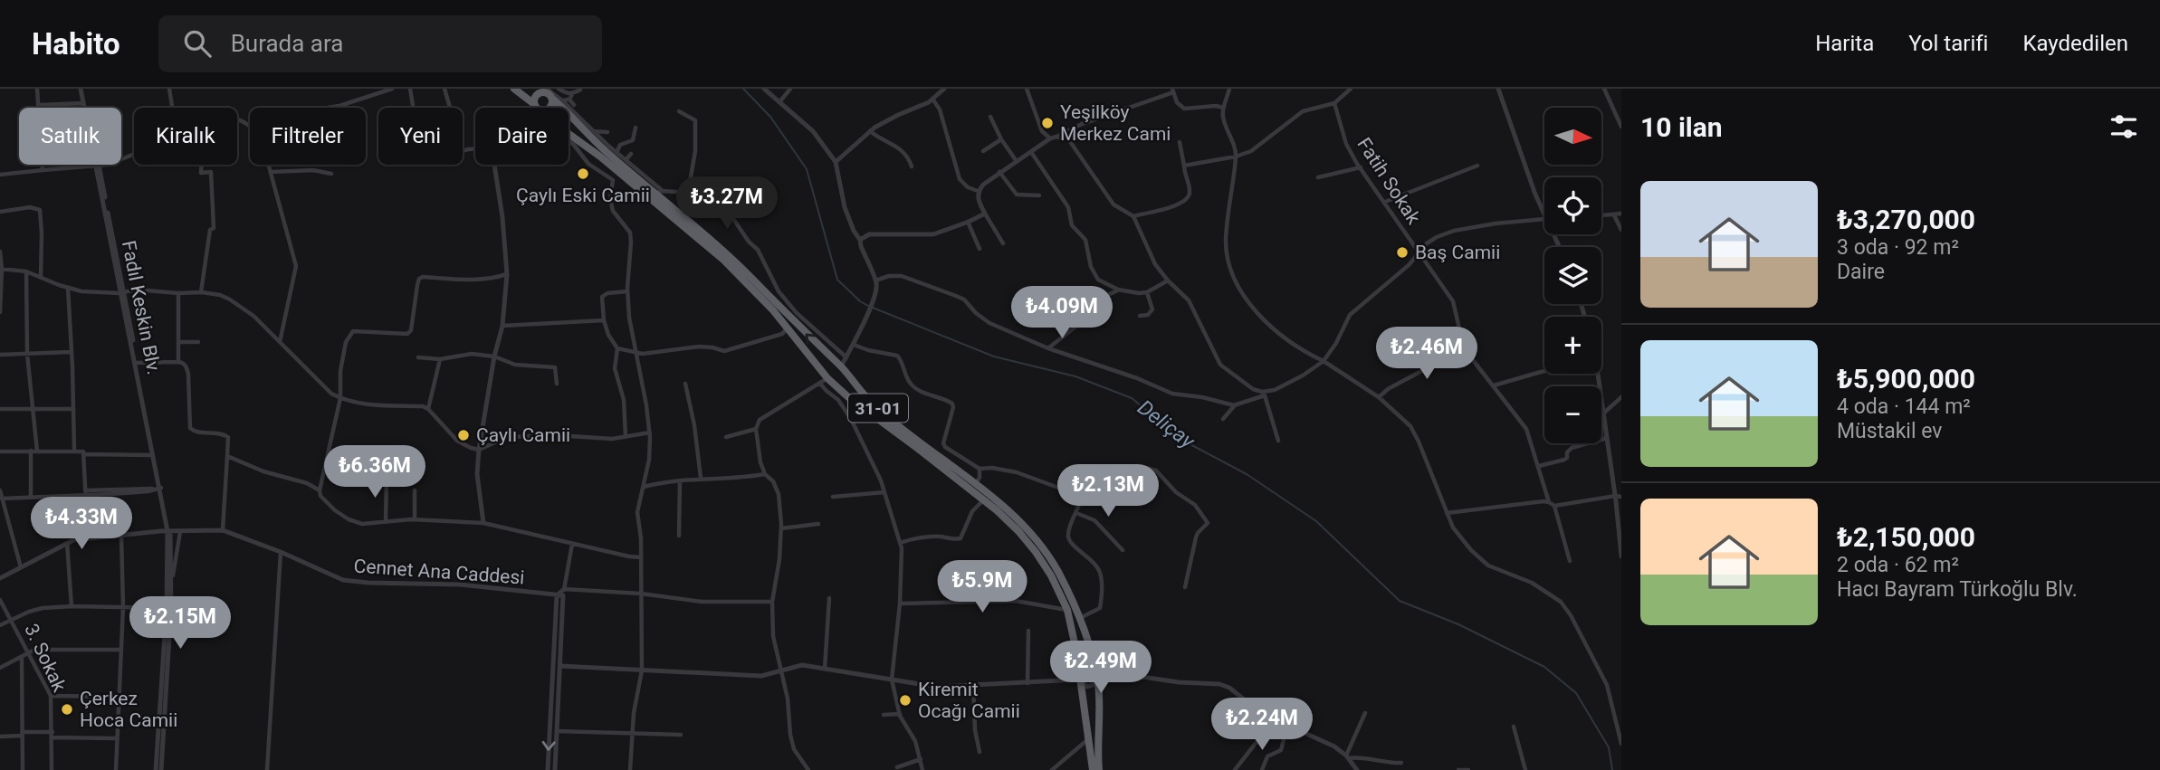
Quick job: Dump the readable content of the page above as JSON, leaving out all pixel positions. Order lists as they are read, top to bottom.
{
  "streets": {
    "highway": ["31-01"],
    "street": [
      "Fatih Sokak",
      "Fadıl Keskin Blv.",
      "Cennet Ana Caddesi",
      "3. Sokak"
    ]
  },
  "crossings": [
    ["Fadıl Keskin Blv.", "Cennet Ana Caddesi"]
  ],
  "water": ["Deliçay"],
  "places": [
    "Yeşilköy Merkez Cami",
    "Çaylı Eski Camii",
    "Baş Camii",
    "Çaylı Camii",
    "Kiremit Ocağı Camii",
    "Çerkez Hoca Camii"
  ],
  "north": "right",
  "page": {
    "header": "Habito",
    "search": "Burada ara",
    "nav": ["Harita", "Yol tarifi", "Kaydedilen"],
    "heading": "10 ilan",
    "map_buttons": ["+", "−"],
    "chip": [
      "Satılık",
      "Kiralık",
      "Filtreler",
      "Yeni",
      "Daire"
    ],
    "list": [
      {
        "name": "₺3,270,000",
        "note": "3 oda · 92 m² · Daire"
      },
      {
        "name": "₺5,900,000",
        "note": "4 oda · 144 m² · Müstakil ev"
      },
      {
        "name": "₺2,150,000",
        "note": "2 oda · 62 m² · Hacı Bayram Türkoğlu Blv."
      }
    ],
    "price": [
      "₺3.27M",
      "₺4.09M",
      "₺2.46M",
      "₺6.36M",
      "₺2.13M",
      "₺4.33M",
      "₺5.9M",
      "₺2.15M",
      "₺2.49M",
      "₺2.24M"
    ]
  }
}
